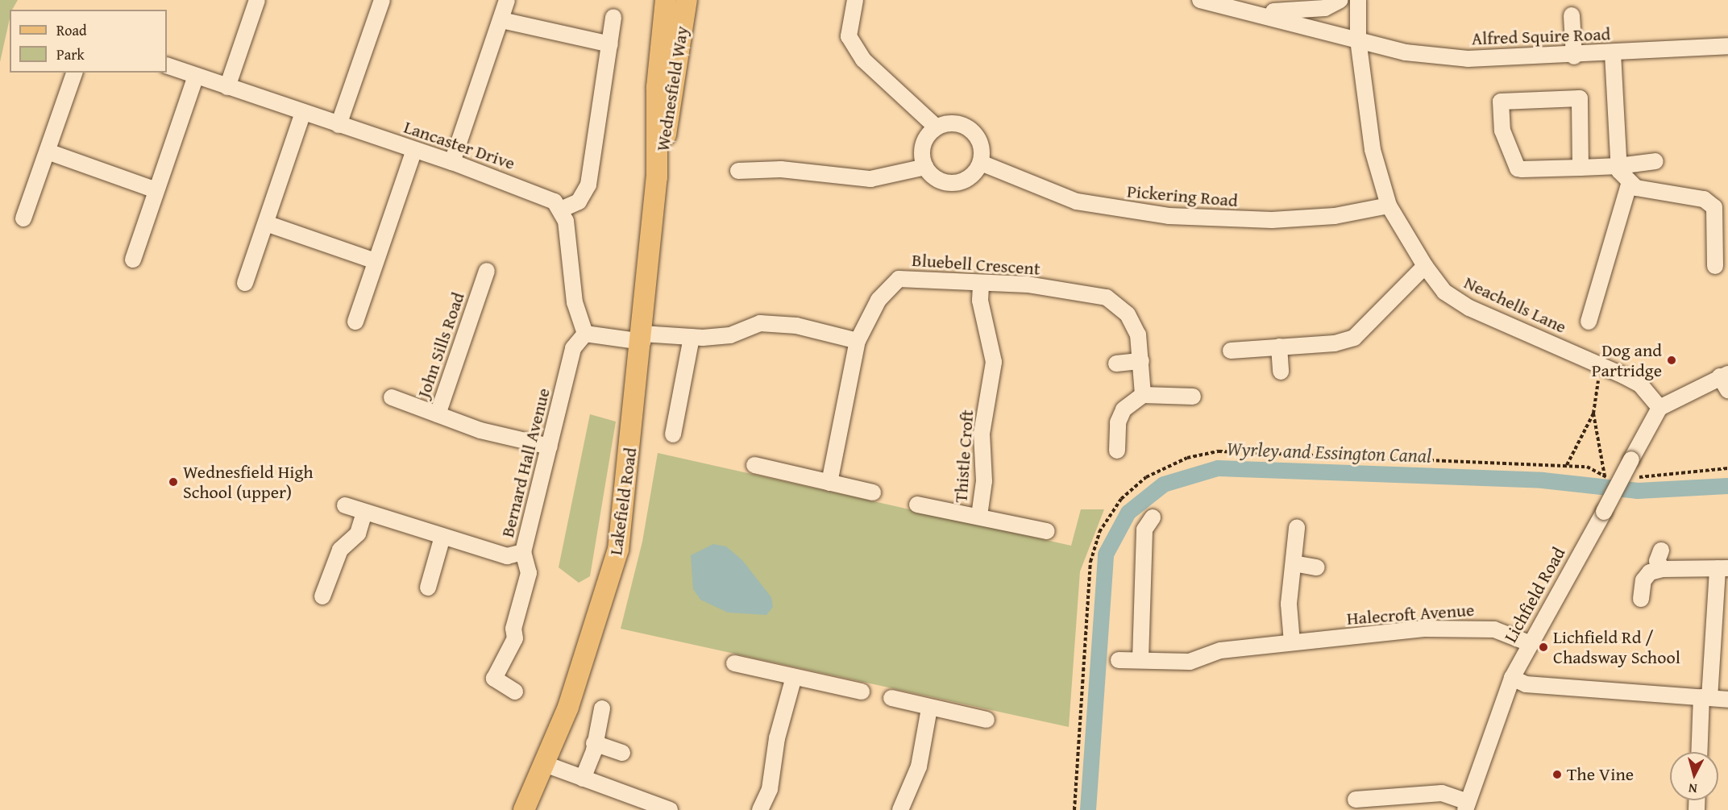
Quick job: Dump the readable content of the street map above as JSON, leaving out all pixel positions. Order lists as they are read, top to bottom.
{
  "streets": {
    "main road": ["Wednesfield Way", "Lakefield Road"],
    "street": [
      "Alfred Squire Road",
      "Lancaster Drive",
      "Pickering Road",
      "Bluebell Crescent",
      "Neachells Lane",
      "John Sills Road",
      "Thistle Croft",
      "Bernard Hall Avenue",
      "Lichfield Road",
      "Halecroft Avenue"
    ]
  },
  "crossings": [
    ["Alfred Squire Road", "Neachells Lane"],
    ["Wednesfield Way", "Lakefield Road"],
    ["Pickering Road", "Neachells Lane"],
    ["Bluebell Crescent", "Thistle Croft"],
    ["Neachells Lane", "Lichfield Road"],
    ["John Sills Road", "Bernard Hall Avenue"],
    ["Lichfield Road", "Halecroft Avenue"]
  ],
  "water": ["Wyrley and Essington Canal"],
  "places": [
    "Dog and Partridge",
    "Wednesfield High School (upper)",
    "Lichfield Rd / Chadsway School",
    "The Vine"
  ],
  "legend": ["Road", "Park"],
  "north": "bottom"
}
